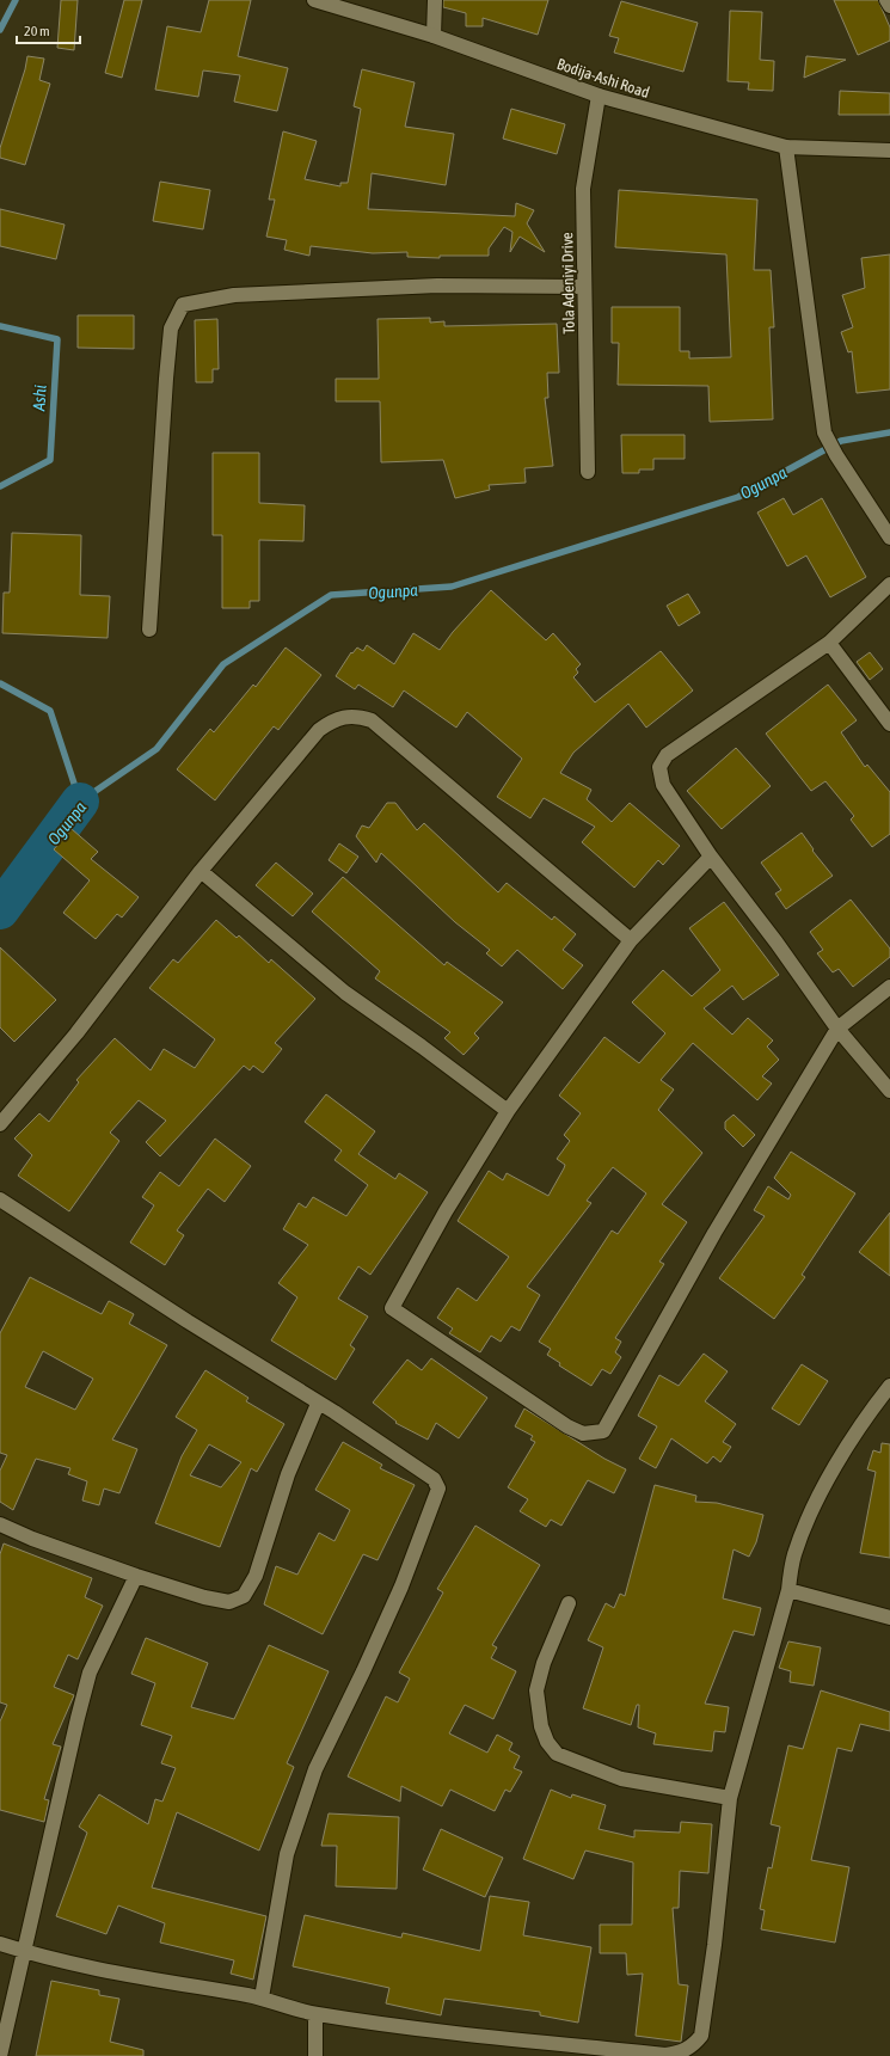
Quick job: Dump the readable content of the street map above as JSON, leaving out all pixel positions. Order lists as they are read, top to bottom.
{
  "streets": {
    "street": ["Bodija-Ashi Road", "Tola Adeniyi Drive"]
  },
  "crossings": [
    ["Bodija-Ashi Road", "Tola Adeniyi Drive"]
  ],
  "water": ["Ashi", "Ogunpa"],
  "scale_bar": "20 m"
}
